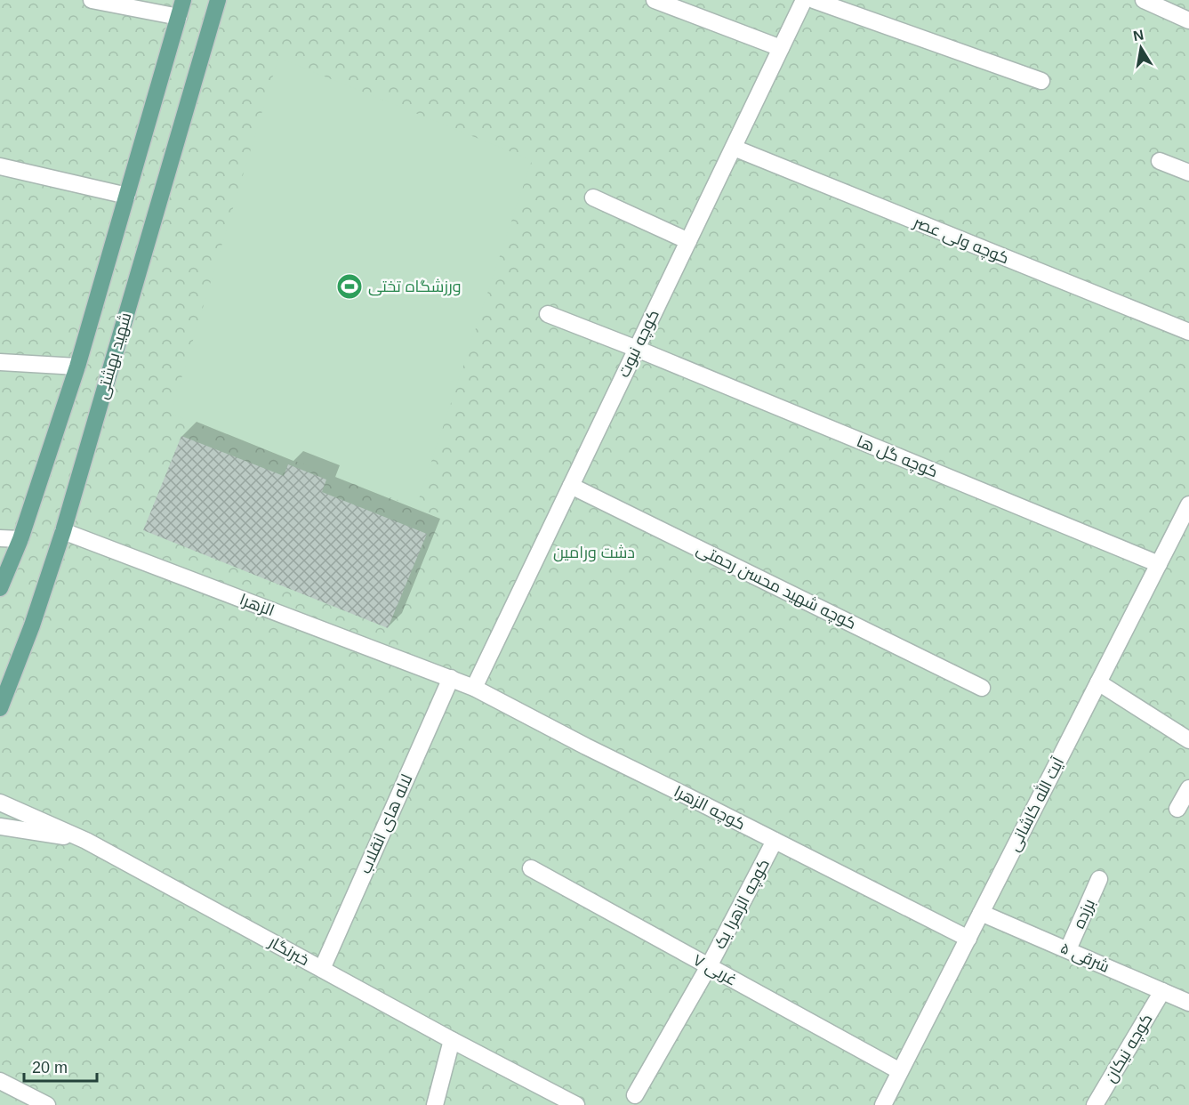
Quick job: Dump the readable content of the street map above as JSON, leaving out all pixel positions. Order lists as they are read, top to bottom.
{
  "streets": {
    "main road": ["شهید بهشتی"],
    "street": [
      "کوچه ولی عصر",
      "کوچه نبوت",
      "کوچه گل ها",
      "کوچه شهید محسن رحمتی",
      "الزهرا",
      "آیت الله کاشانی",
      "کوچه الزهرا",
      "لاله های انقلاب",
      "کوچه الزهرا یک",
      "برزده",
      "خبرنگار",
      "۵ شرقی",
      "۷ غربی",
      "کوچه نیکان"
    ]
  },
  "crossings": [
    ["کوچه ولی عصر", "کوچه نبوت"],
    ["کوچه نبوت", "کوچه گل ها"],
    ["کوچه نبوت", "کوچه شهید محسن رحمتی"],
    ["کوچه نبوت", "کوچه الزهرا"],
    ["شهید بهشتی", "الزهرا"],
    ["کوچه گل ها", "آیت الله کاشانی"],
    ["الزهرا", "کوچه الزهرا"],
    ["الزهرا", "لاله های انقلاب"],
    ["آیت الله کاشانی", "کوچه الزهرا"],
    ["آیت الله کاشانی", "۵ شرقی"],
    ["آیت الله کاشانی", "۷ غربی"],
    ["کوچه الزهرا", "لاله های انقلاب"],
    ["کوچه الزهرا", "کوچه الزهرا یک"],
    ["لاله های انقلاب", "خبرنگار"],
    ["کوچه الزهرا یک", "۷ غربی"],
    ["برزده", "۵ شرقی"],
    ["۵ شرقی", "کوچه نیکان"]
  ],
  "parks": ["دشت ورامین"],
  "places": {
    "sports": ["ورزشگاه تختی"]
  },
  "scale_bar": "20 m",
  "north": "top"
}
